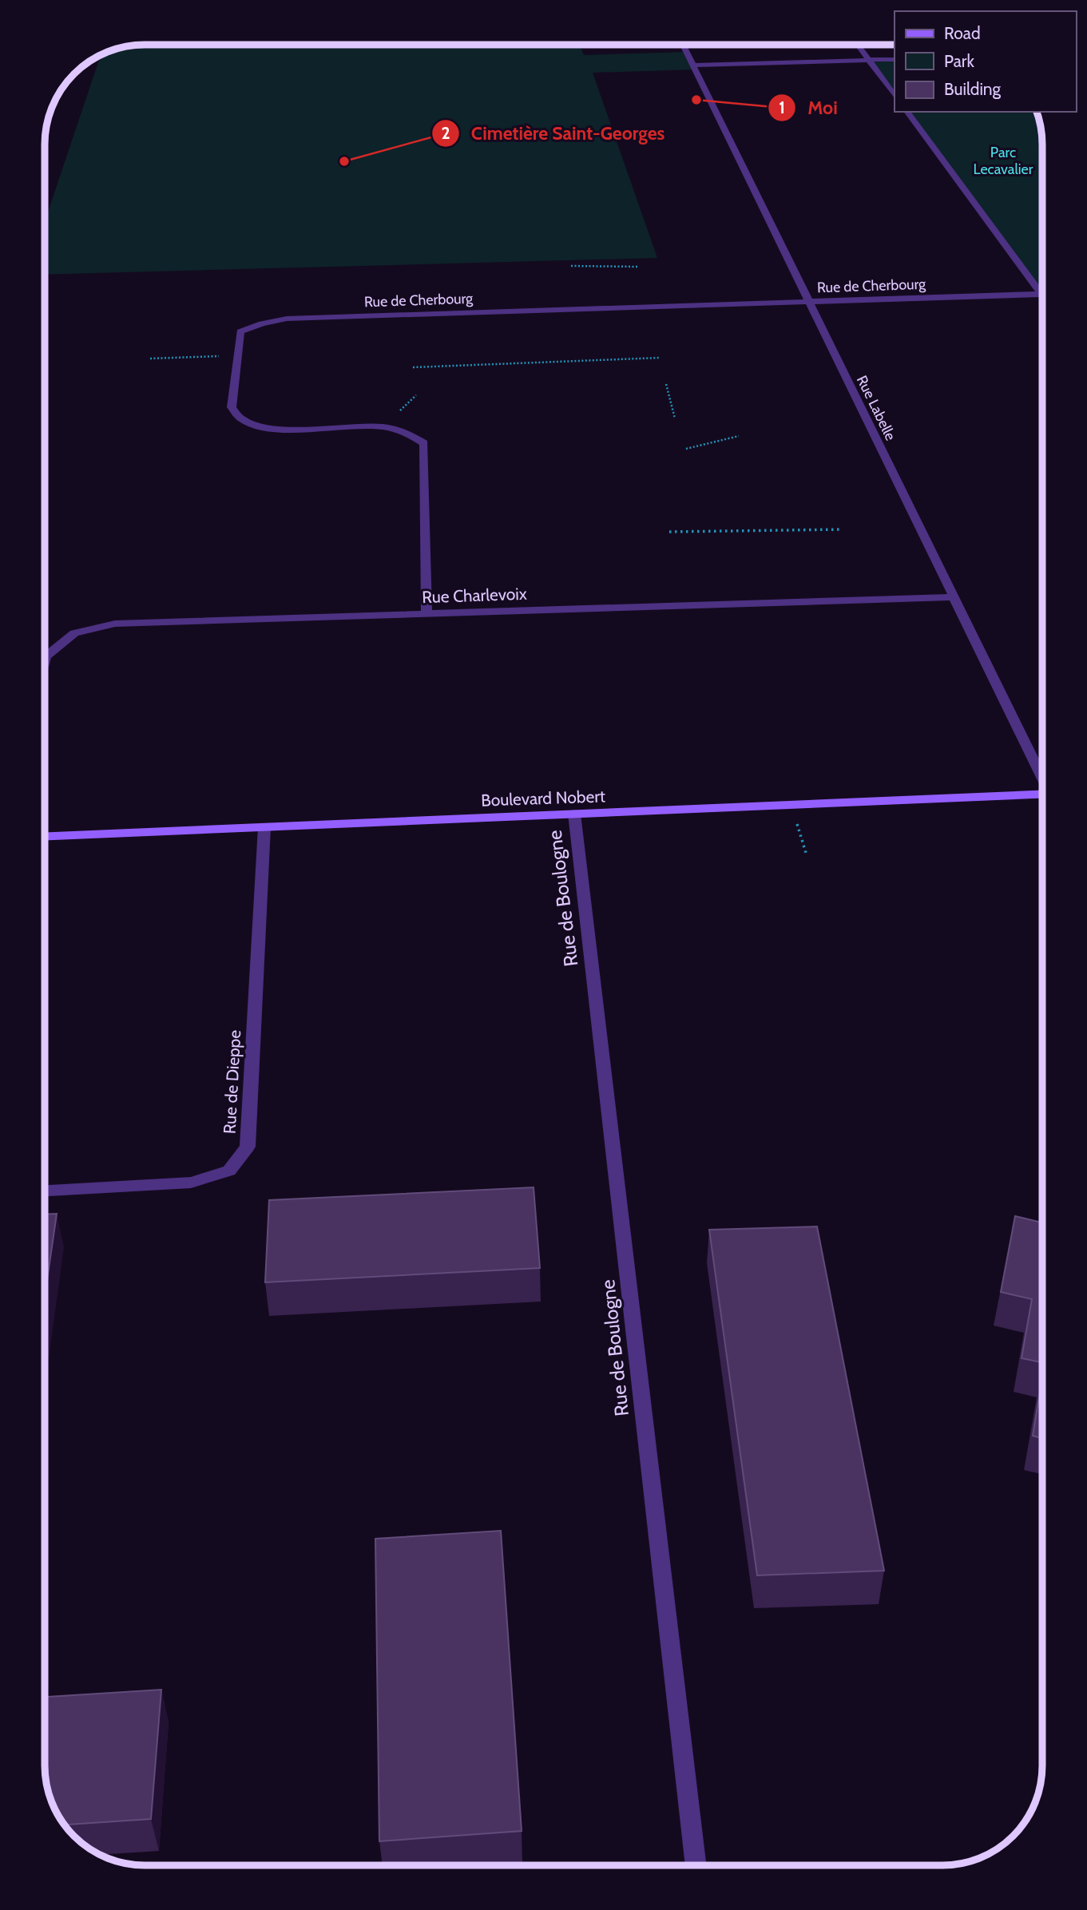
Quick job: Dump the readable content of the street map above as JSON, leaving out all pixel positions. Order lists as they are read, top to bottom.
{
  "streets": {
    "street": [
      "Rue de Cherbourg",
      "Rue Labelle",
      "Rue Charlevoix",
      "Boulevard Nobert",
      "Rue de Boulogne",
      "Rue de Dieppe"
    ]
  },
  "crossings": [
    ["Rue de Cherbourg", "Rue Labelle"],
    ["Rue de Cherbourg", "Rue Charlevoix"],
    ["Rue Labelle", "Rue Charlevoix"],
    ["Boulevard Nobert", "Rue de Boulogne"],
    ["Boulevard Nobert", "Rue de Dieppe"]
  ],
  "parks": ["Parc Lecavalier"],
  "places": ["Moi", "Cimetière Saint-Georges"],
  "legend": ["Road", "Park", "Building"]
}
